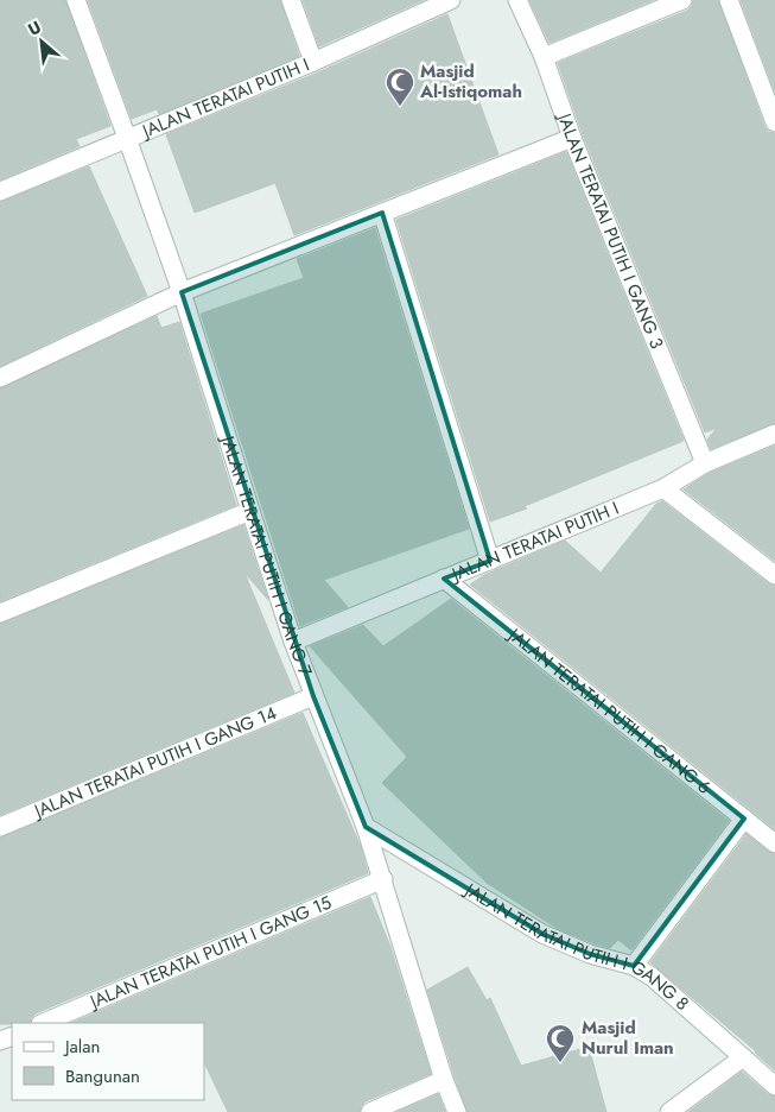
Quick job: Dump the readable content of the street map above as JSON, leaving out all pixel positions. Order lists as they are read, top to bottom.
{
  "streets": {
    "street": [
      "JALAN TERATAI PUTIH I",
      "JALAN TERATAI PUTIH I GANG 3",
      "JALAN TERATAI PUTIH I GANG 7",
      "JALAN TERATAI PUTIH I GANG 6",
      "JALAN TERATAI PUTIH I GANG 14",
      "JALAN TERATAI PUTIH I GANG 8",
      "JALAN TERATAI PUTIH I GANG 15"
    ]
  },
  "crossings": [
    ["JALAN TERATAI PUTIH I", "JALAN TERATAI PUTIH I GANG 3"],
    ["JALAN TERATAI PUTIH I", "JALAN TERATAI PUTIH I GANG 7"],
    ["JALAN TERATAI PUTIH I", "JALAN TERATAI PUTIH I GANG 6"],
    ["JALAN TERATAI PUTIH I GANG 7", "JALAN TERATAI PUTIH I GANG 14"],
    ["JALAN TERATAI PUTIH I GANG 7", "JALAN TERATAI PUTIH I GANG 8"],
    ["JALAN TERATAI PUTIH I GANG 7", "JALAN TERATAI PUTIH I GANG 15"]
  ],
  "places": {
    "mosque": ["Masjid Al-Istiqomah", "Masjid Nurul Iman"]
  },
  "legend": ["Jalan", "Bangunan"],
  "north": "top left"
}
